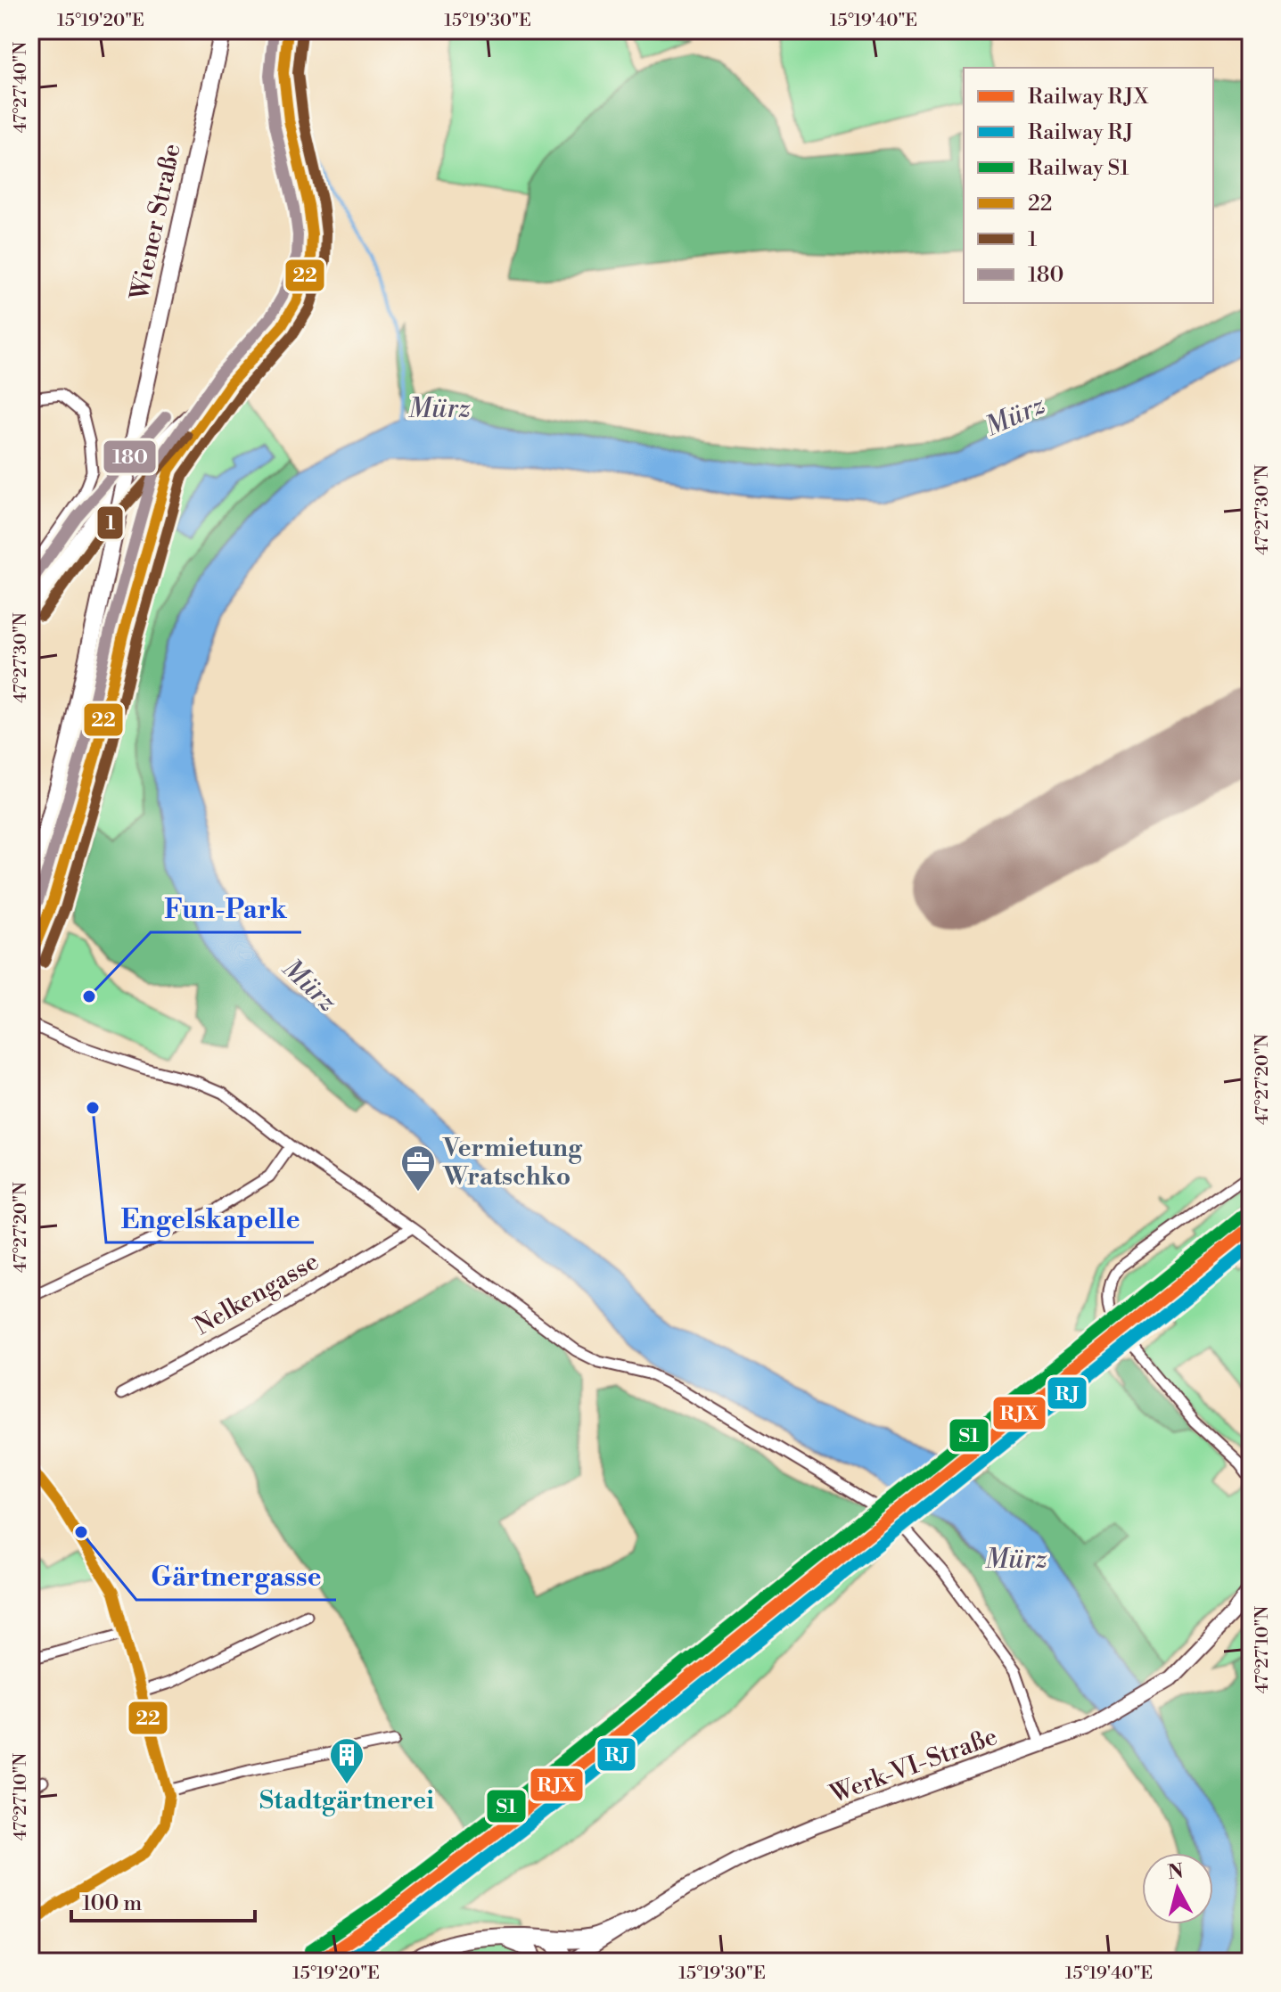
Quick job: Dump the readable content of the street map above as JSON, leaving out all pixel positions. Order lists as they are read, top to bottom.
{
  "streets": {
    "main road": ["Wiener Straße", "Werk-VI-Straße"],
    "street": ["Nelkengasse"]
  },
  "water": ["Mürz"],
  "places": {
    "other": ["Fun-Park", "Engelskapelle", "Gärtnergasse"],
    "office": ["Vermietung Wratschko"],
    "building": ["Stadtgärtnerei"]
  },
  "lines": [
    "transit line 22",
    "transit line 180",
    "transit line 1",
    "rail line S1",
    "rail line RJX",
    "rail line RJ"
  ],
  "legend": [
    "Railway RJX",
    "Railway RJ",
    "Railway S1",
    "22",
    "1",
    "180"
  ],
  "scale_bar": "100 m",
  "north": "top",
  "coordinates": [
    "15°19'20\"E",
    "15°19'30\"E",
    "15°19'40\"E",
    "47°27'40\"N",
    "47°27'30\"N",
    "47°27'20\"N",
    "47°27'10\"N"
  ]
}
